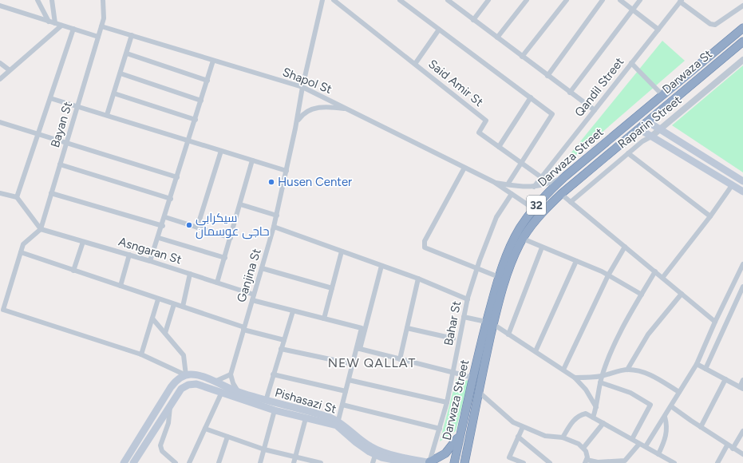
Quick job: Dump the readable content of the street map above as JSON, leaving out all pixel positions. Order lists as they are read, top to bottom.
{
  "streets": {
    "highway": ["Darwaza St", "Darwaza Street", "32"],
    "main road": ["Pishasazi St"],
    "street": [
      "Shapol St",
      "Said Amir St",
      "Qandil Street",
      "Raparin Street",
      "Bayan St",
      "Asngaran St",
      "Ganjina St",
      "Bahar St"
    ]
  },
  "crossings": [
    ["Darwaza St", "32"],
    ["Shapol St", "Bayan St"],
    ["Shapol St", "Ganjina St"],
    ["Said Amir St", "Qandil Street"],
    ["Bayan St", "Asngaran St"],
    ["Darwaza Street", "32"],
    ["Asngaran St", "Ganjina St"],
    ["Bahar St", "Pishasazi St"]
  ],
  "districts": ["NEW QALLAT"],
  "places": ["Husen Center", "سیکرابی حاجی عوسمان"]
}
